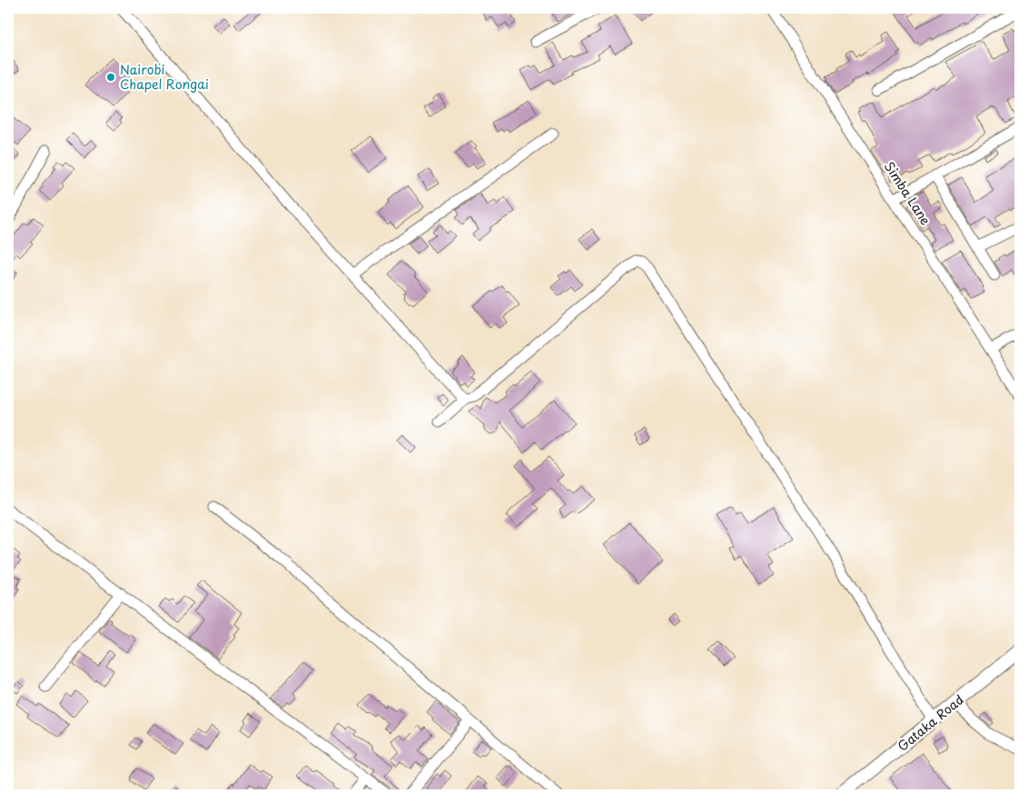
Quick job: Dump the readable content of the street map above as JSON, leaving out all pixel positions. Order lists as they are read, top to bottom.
{
  "streets": {
    "street": ["Simba Lane", "Gataka Road"]
  },
  "places": ["Nairobi Chapel Rongai"]
}
